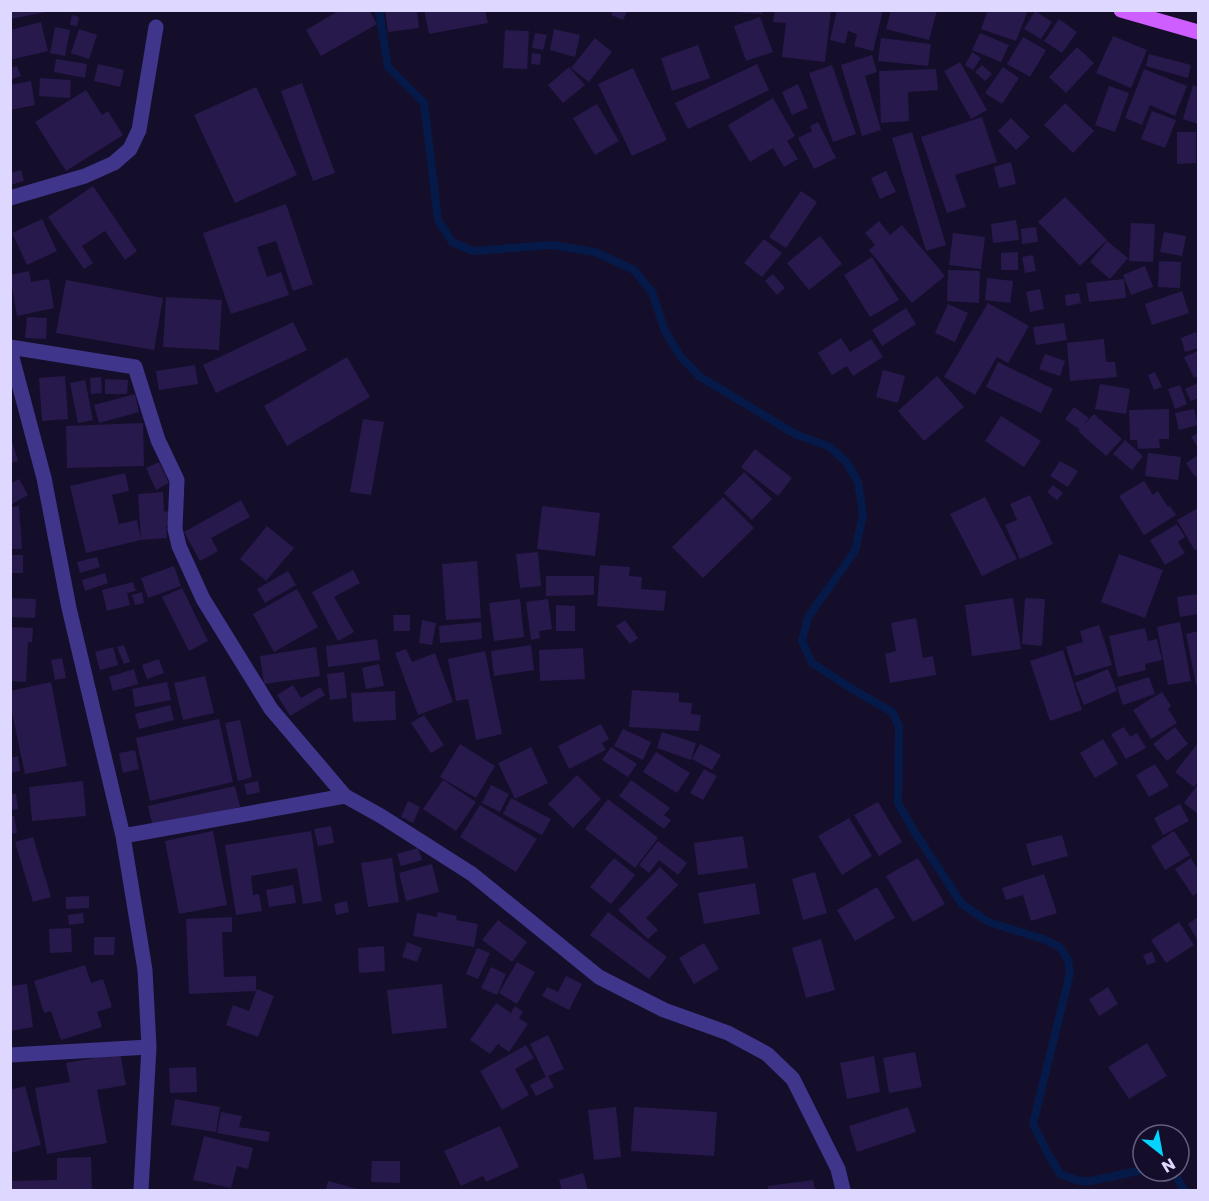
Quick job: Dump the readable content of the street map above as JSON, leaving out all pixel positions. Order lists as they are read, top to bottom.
{
  "north": "bottom right"
}
